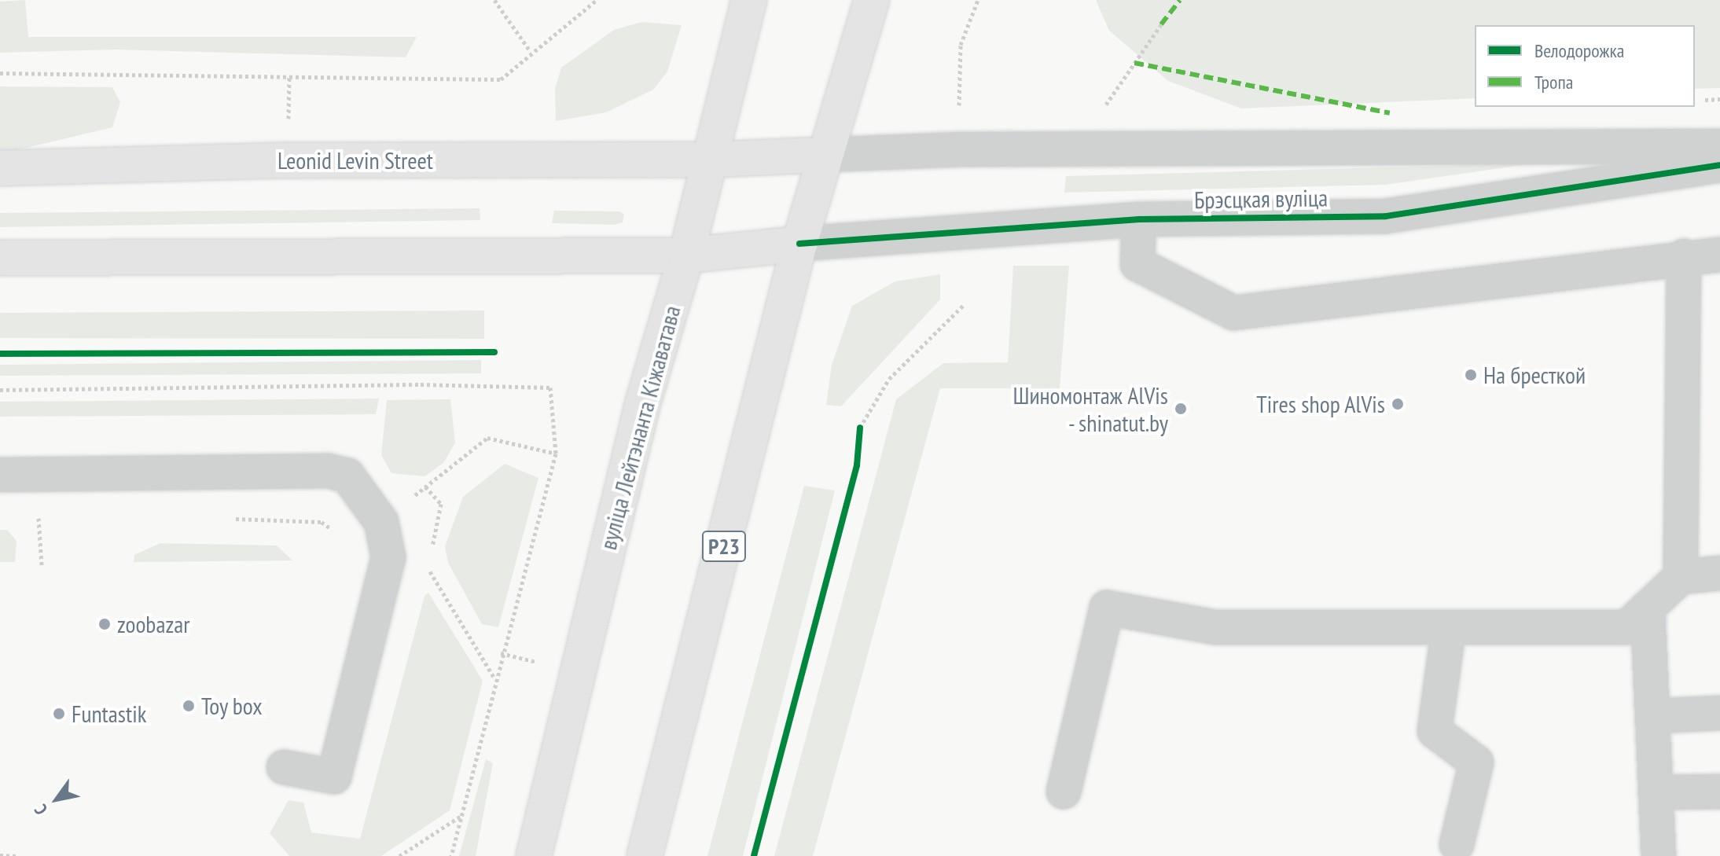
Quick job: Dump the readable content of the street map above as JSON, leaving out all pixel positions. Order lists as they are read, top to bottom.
{
  "streets": {
    "main road": [
      "Leonid Levin Street",
      "Брэсцкая вуліца",
      "вуліца Лейтэнанта Кіжаватава",
      "Р23"
    ]
  },
  "crossings": [
    ["Leonid Levin Street", "Брэсцкая вуліца"],
    ["Leonid Levin Street", "вуліца Лейтэнанта Кіжаватава"],
    ["Брэсцкая вуліца", "вуліца Лейтэнанта Кіжаватава"],
    ["Брэсцкая вуліца", "Р23"]
  ],
  "places": [
    "На бресткой",
    "Tires shop AlVis",
    "Шиномонтаж AlVis - shinatut.by",
    "zoobazar",
    "Toy box",
    "Funtastik"
  ],
  "legend": ["Велодорожка", "Тропа"],
  "north": "bottom left"
}
